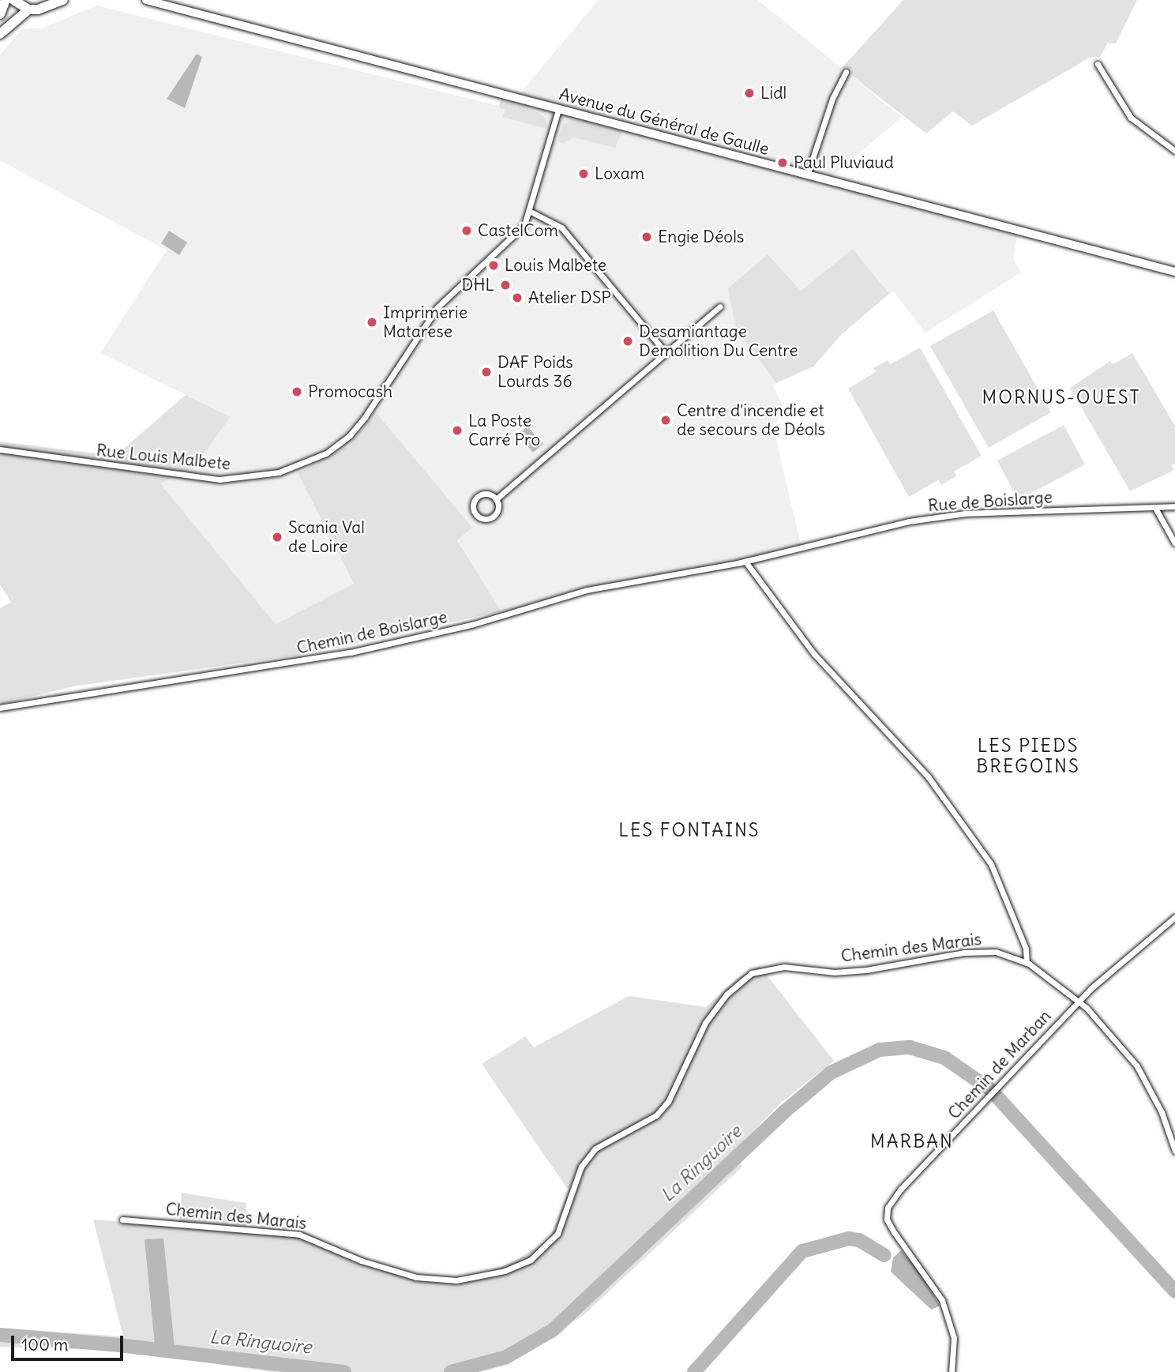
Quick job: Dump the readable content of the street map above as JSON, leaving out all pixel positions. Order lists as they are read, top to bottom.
{
  "streets": {
    "main road": ["Avenue du Général de Gaulle"],
    "street": [
      "Rue Louis Malbete",
      "Rue de Boislarge",
      "Chemin de Boislarge",
      "Chemin des Marais",
      "Chemin de Marban"
    ]
  },
  "crossings": [
    ["Avenue du Général de Gaulle", "Rue Louis Malbete"],
    ["Rue de Boislarge", "Chemin de Boislarge"],
    ["Chemin des Marais", "Chemin de Marban"]
  ],
  "districts": [
    "MORNUS-OUEST",
    "LES PIEDS BREGOINS",
    "LES FONTAINS",
    "MARBAN"
  ],
  "water": ["La Ringuoire"],
  "places": [
    "Lidl",
    "Paul Pluviaud",
    "Loxam",
    "CastelCom",
    "Engie Déols",
    "Louis Malbete",
    "DHL",
    "Atelier DSP",
    "Imprimerie Matarese",
    "Desamiantage Demolition Du Centre",
    "DAF Poids Lourds 36",
    "Promocash",
    "Centre d'incendie et de secours de Déols",
    "La Poste Carré Pro",
    "Scania Val de Loire"
  ],
  "scale_bar": "100 m"
}
